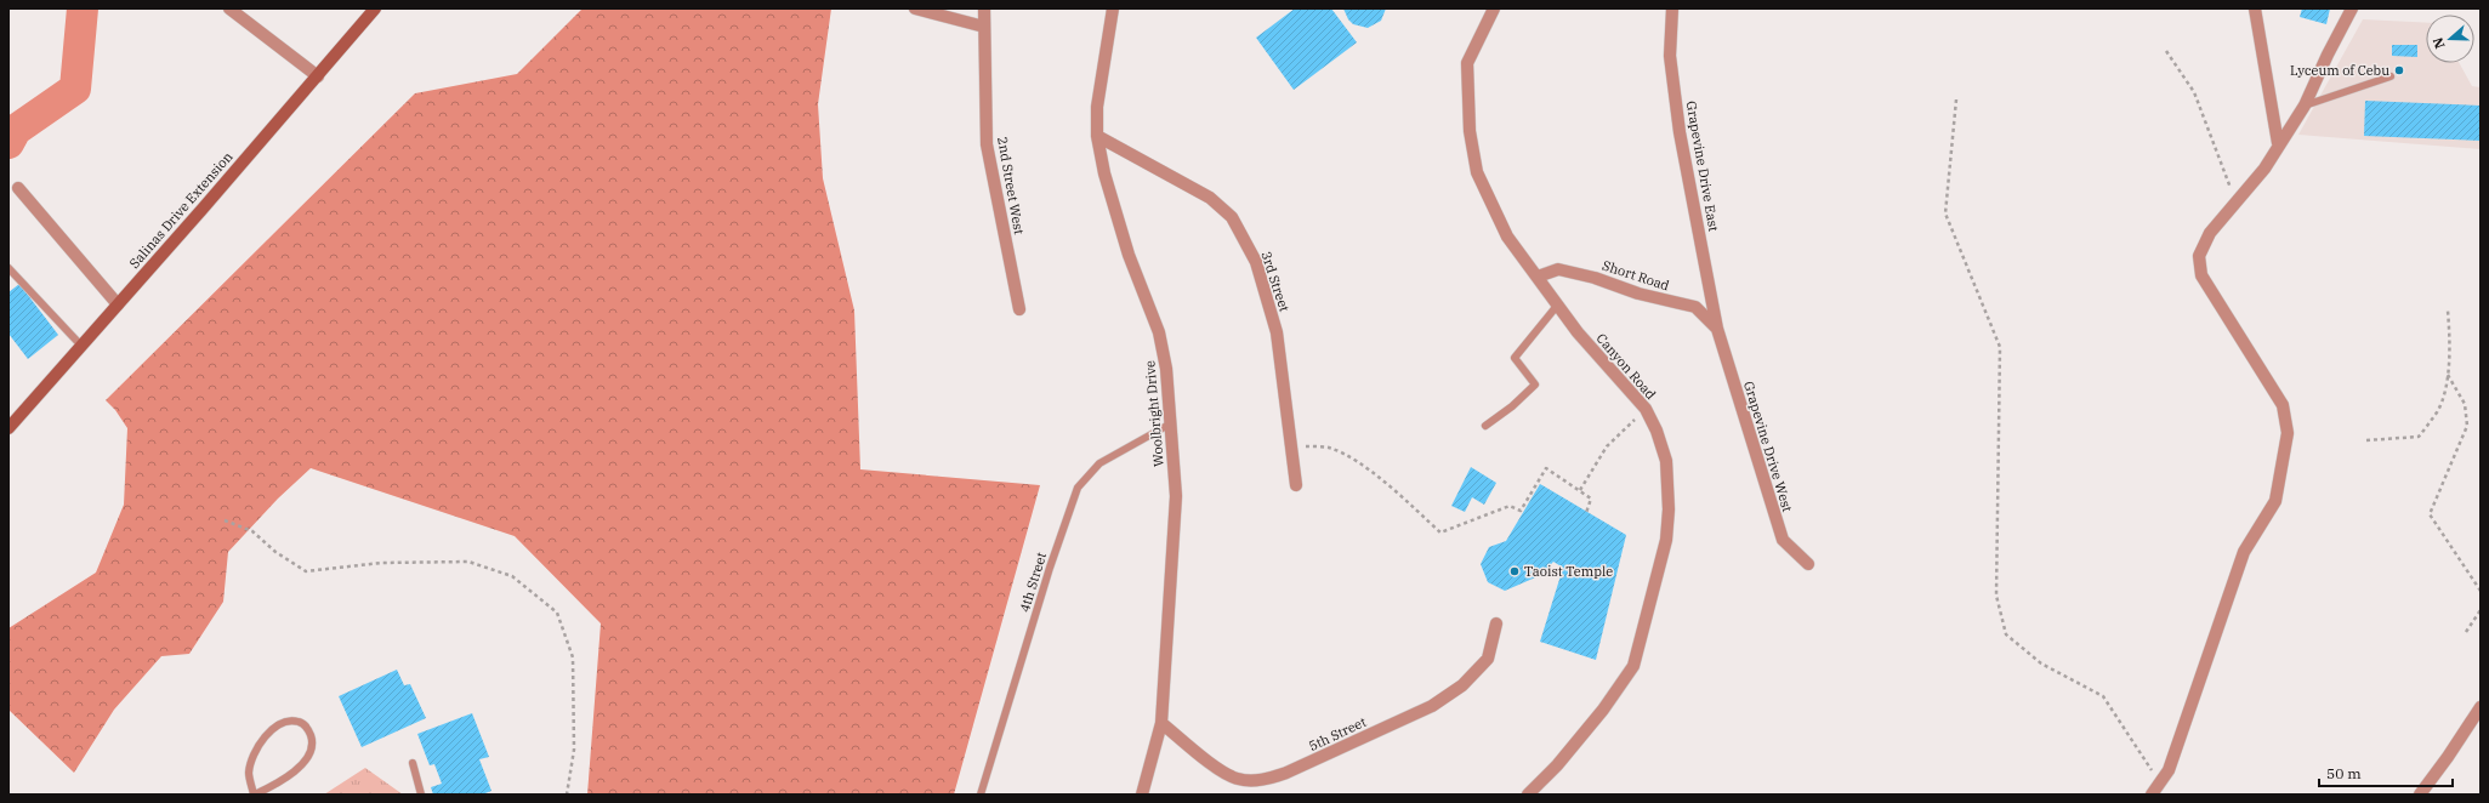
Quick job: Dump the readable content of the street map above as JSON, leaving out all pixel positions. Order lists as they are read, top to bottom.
{
  "streets": {
    "street": [
      "Grapevine Drive East",
      "2nd Street West",
      "Salinas Drive Extension",
      "Short Road",
      "3rd Street",
      "Canyon Road",
      "Woolbright Drive",
      "Grapevine Drive West",
      "5th Street"
    ],
    "lane": ["4th Street"]
  },
  "crossings": [
    ["Grapevine Drive East", "Short Road"],
    ["Grapevine Drive East", "Grapevine Drive West"],
    ["Short Road", "Canyon Road"],
    ["Short Road", "Grapevine Drive West"],
    ["3rd Street", "Woolbright Drive"],
    ["Woolbright Drive", "4th Street"],
    ["Woolbright Drive", "5th Street"]
  ],
  "places": ["Lyceum of Cebu", "Taoist Temple"],
  "scale_bar": "50 m",
  "north": "left"
}
